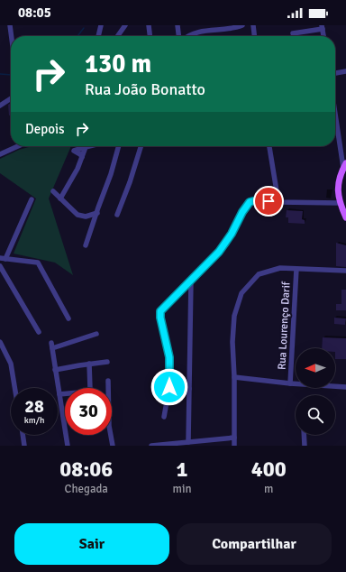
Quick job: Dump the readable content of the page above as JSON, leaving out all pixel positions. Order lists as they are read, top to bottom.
{
  "streets": {
    "street": ["Rua Lourenço Darif"]
  },
  "north": "left",
  "page": {
    "status": "08:05",
    "turn": ["130 m", "Rua João Bonatto"],
    "then": "Depois",
    "speed": "28 km/h",
    "limit": "30",
    "eta": [
      "08:06",
      "Chegada",
      "1",
      "min",
      "400",
      "m"
    ],
    "buttons": ["Sair", "Compartilhar"]
  }
}
